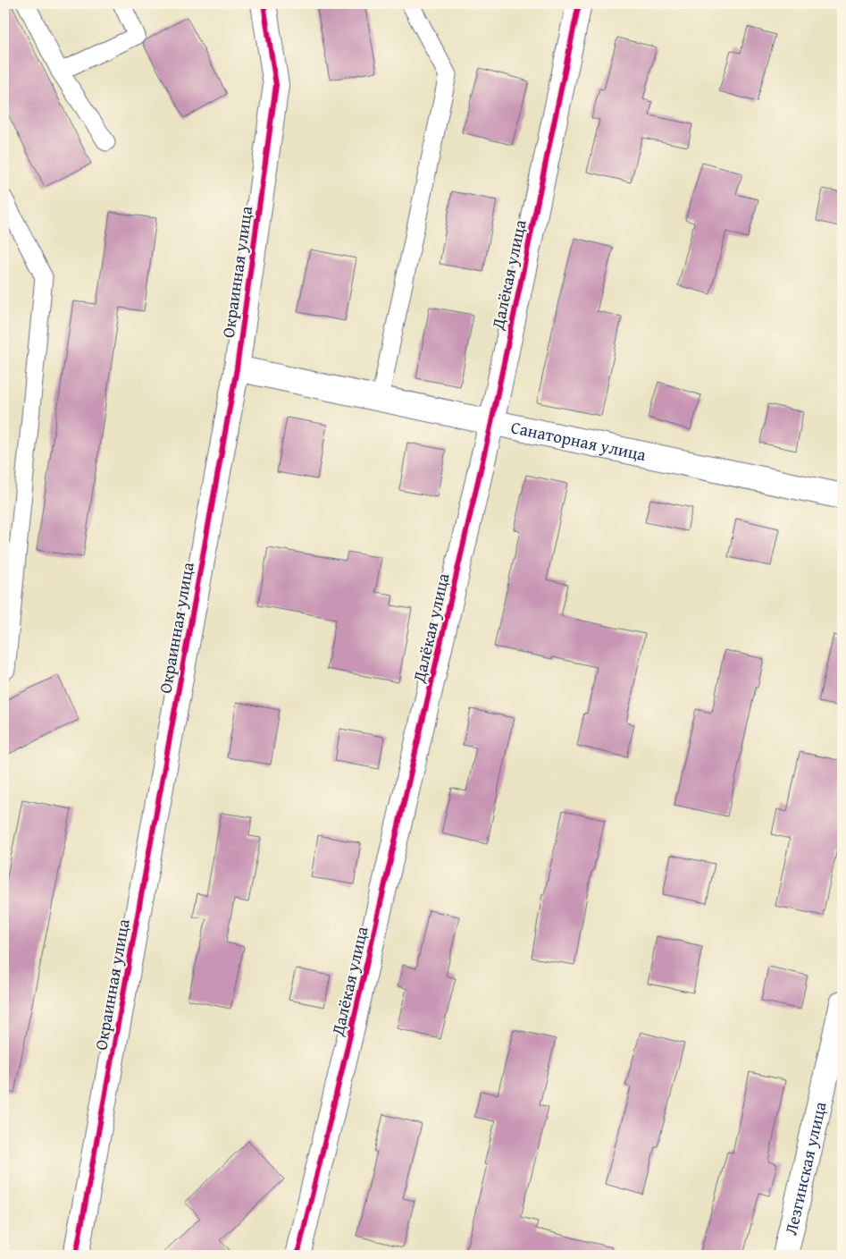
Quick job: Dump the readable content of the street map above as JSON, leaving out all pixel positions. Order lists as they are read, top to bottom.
{
  "streets": {
    "street": [
      "Окраинная улица",
      "Далёкая улица",
      "Санаторная улица",
      "Лезгинская улица"
    ]
  },
  "crossings": [
    ["Окраинная улица", "Санаторная улица"],
    ["Далёкая улица", "Санаторная улица"]
  ]
}
